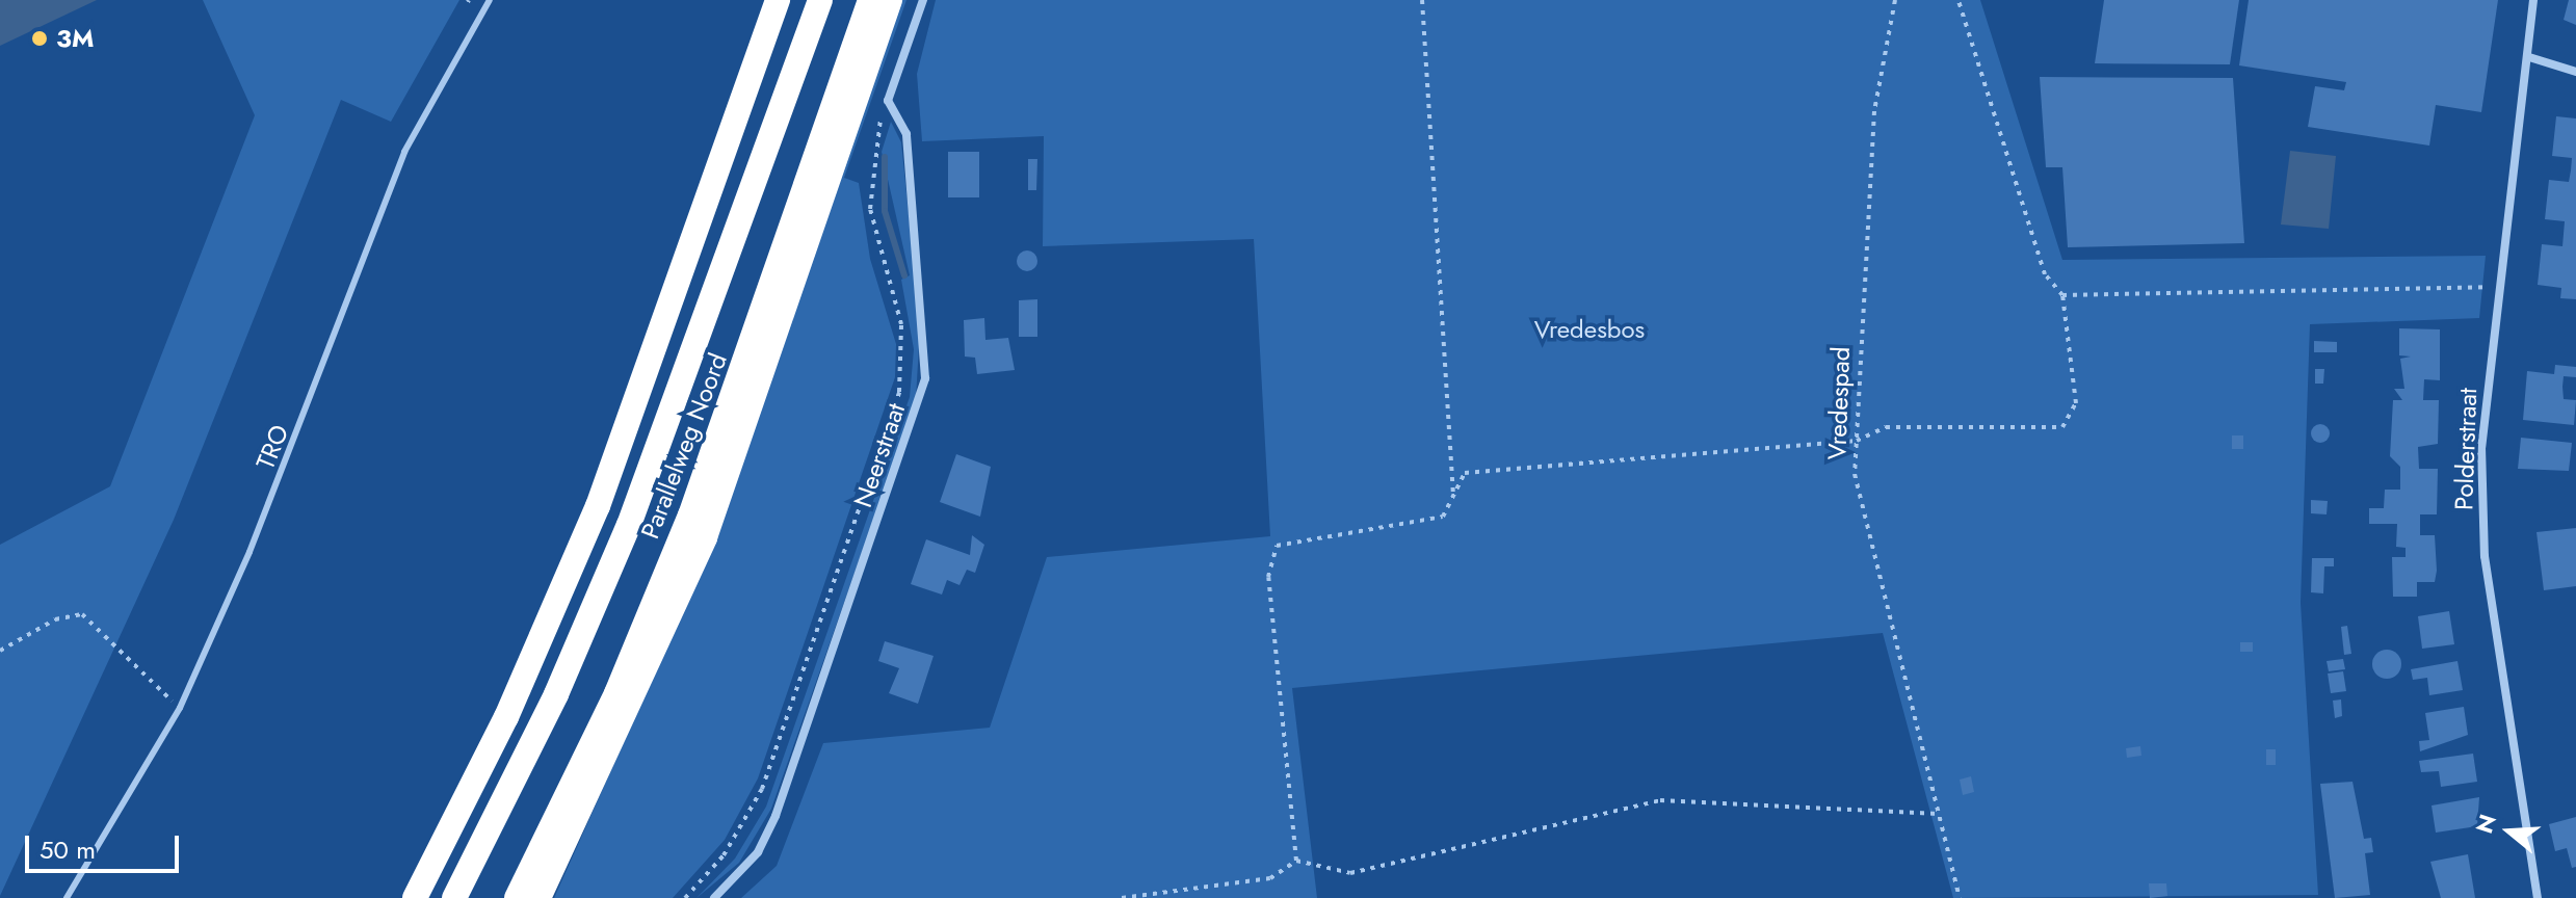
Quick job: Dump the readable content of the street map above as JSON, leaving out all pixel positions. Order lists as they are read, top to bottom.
{
  "streets": {
    "highway": ["Parallelweg Noord"],
    "street": ["Polderstraat", "Neerstraat"],
    "lane": ["TRO"],
    "path": ["Vredespad"]
  },
  "parks": ["Vredesbos"],
  "places": ["3M"],
  "scale_bar": "50 m",
  "north": "left"
}
